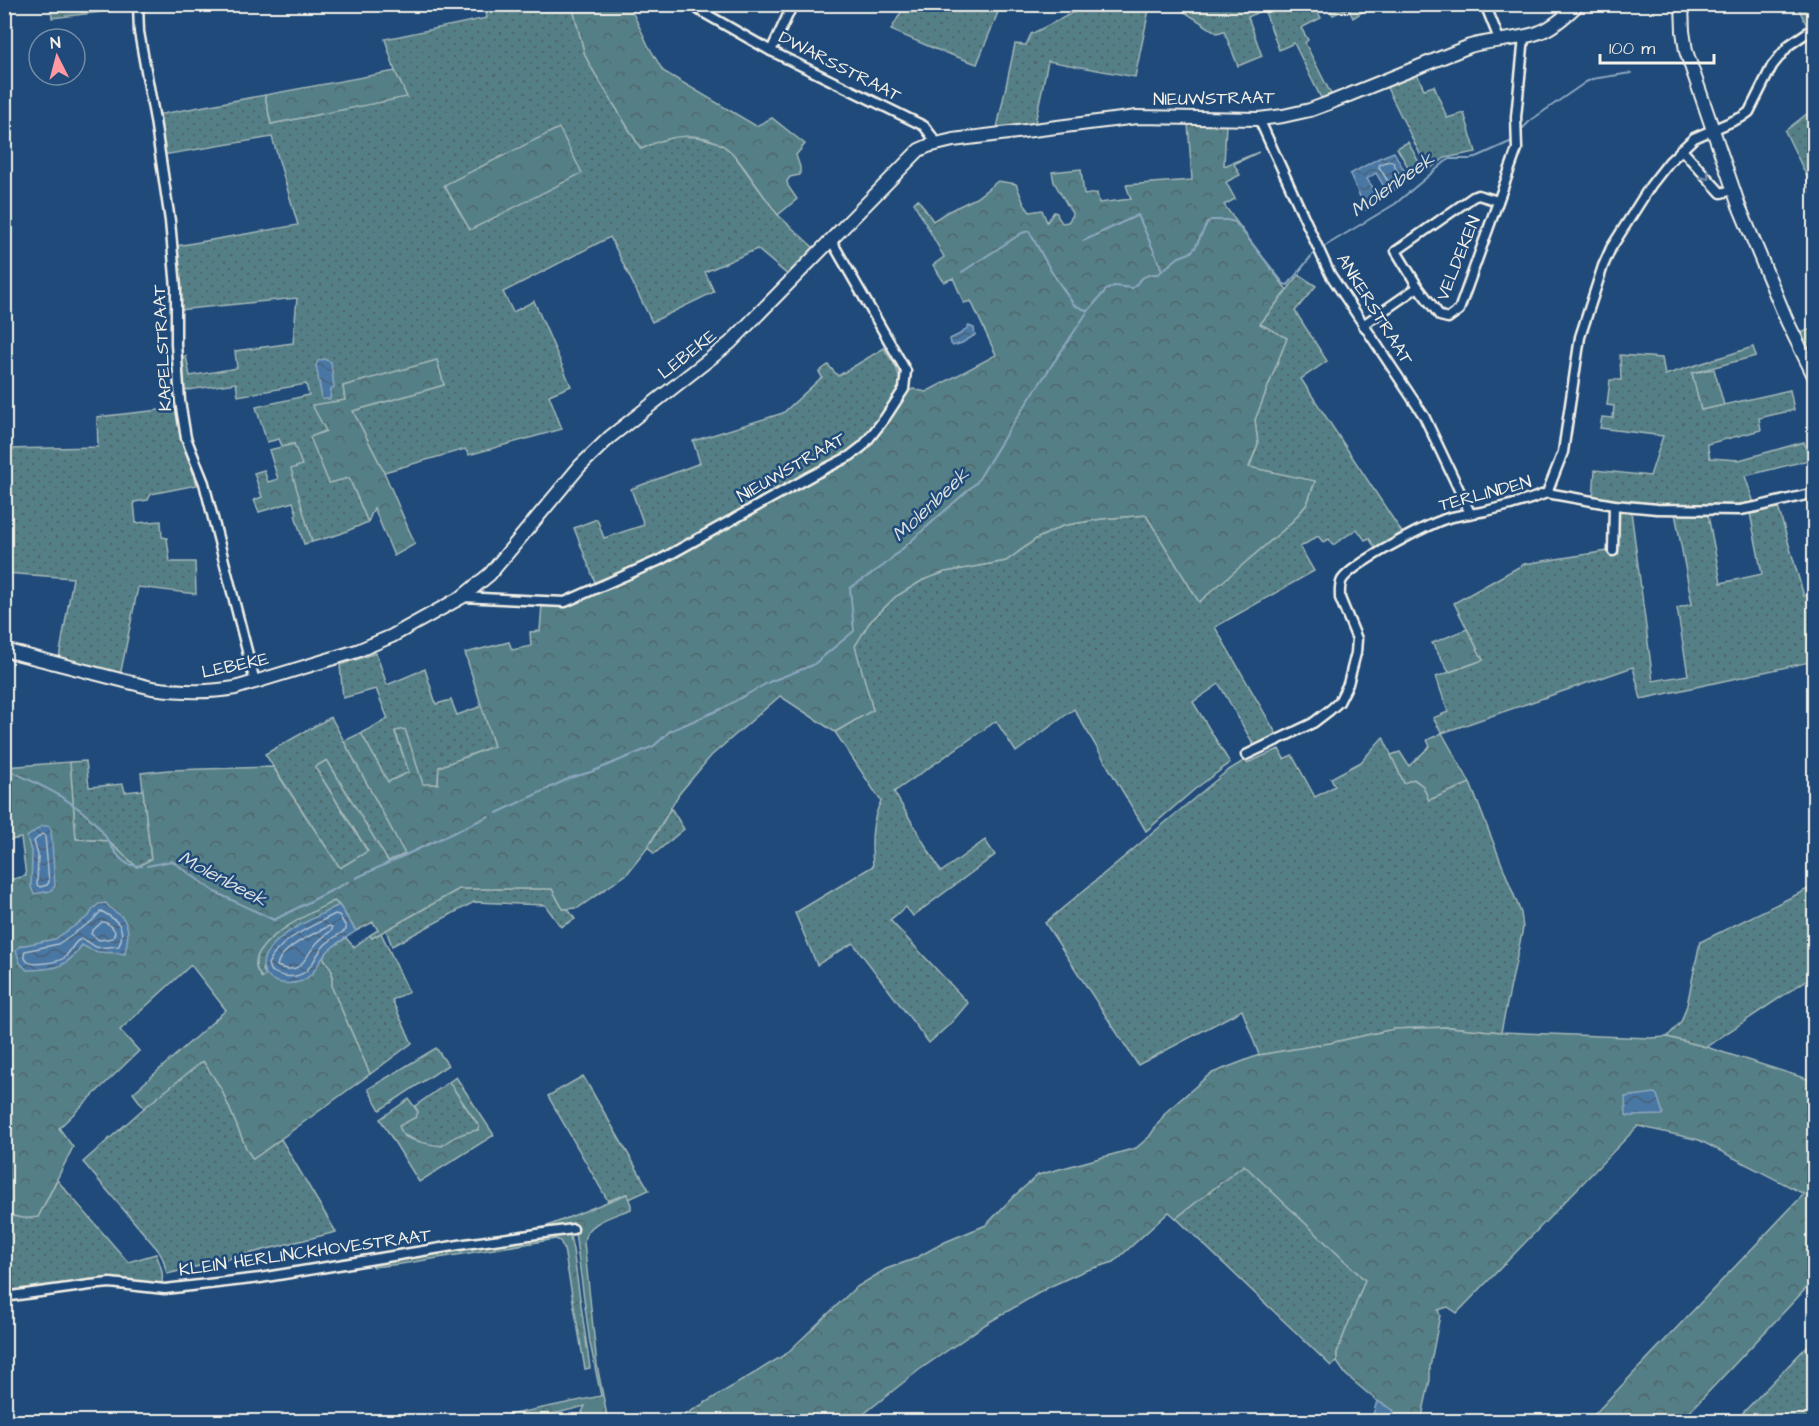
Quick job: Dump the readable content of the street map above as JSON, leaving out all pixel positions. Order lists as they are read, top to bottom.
{
  "streets": {
    "street": [
      "DWARSSTRAAT",
      "NIEUWSTRAAT",
      "VELDEKEN",
      "ANKERSTRAAT",
      "KAPELSTRAAT",
      "LEBEKE",
      "TERLINDEN",
      "KLEIN HERLINCKHOVESTRAAT"
    ]
  },
  "crossings": [
    ["DWARSSTRAAT", "NIEUWSTRAAT"],
    ["DWARSSTRAAT", "LEBEKE"],
    ["NIEUWSTRAAT", "VELDEKEN"],
    ["NIEUWSTRAAT", "ANKERSTRAAT"],
    ["NIEUWSTRAAT", "LEBEKE"],
    ["VELDEKEN", "ANKERSTRAAT"],
    ["ANKERSTRAAT", "TERLINDEN"],
    ["KAPELSTRAAT", "LEBEKE"]
  ],
  "water": ["Molenbeek"],
  "scale_bar": "100 m",
  "north": "top"
}
